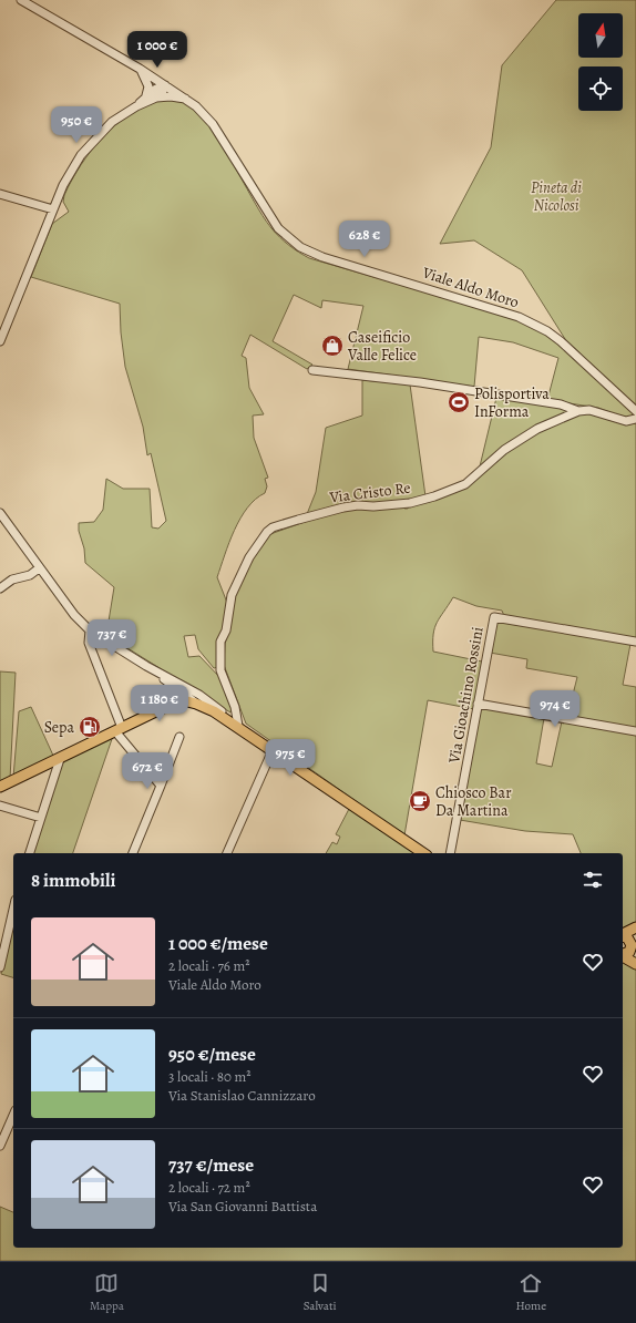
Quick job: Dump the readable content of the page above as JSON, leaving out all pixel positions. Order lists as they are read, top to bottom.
{
  "streets": {
    "street": ["Viale Aldo Moro", "Via Cristo Re", "Via Gioachino Rossini"]
  },
  "parks": ["Pineta di Nicolosi"],
  "places": {
    "shop": ["Caseificio Valle Felice"],
    "sports": ["Polisportiva InForma"],
    "fuel station": ["Sepa"],
    "cafe": ["Chiosco Bar Da Martina"]
  },
  "north": "top",
  "page": {
    "price": [
      "1 000 €",
      "950 €",
      "628 €",
      "737 €",
      "1 180 €",
      "974 €",
      "975 €",
      "672 €"
    ],
    "heading": "8 immobili",
    "list": [
      {
        "name": "1 000 €/mese",
        "note": "2 locali · 76 m² · Viale Aldo Moro"
      },
      {
        "name": "950 €/mese",
        "note": "3 locali · 80 m² · Via Stanislao Cannizzaro"
      },
      {
        "name": "737 €/mese",
        "note": "2 locali · 72 m² · Via San Giovanni Battista"
      }
    ],
    "tabs": ["Mappa", "Salvati", "Home"]
  }
}
